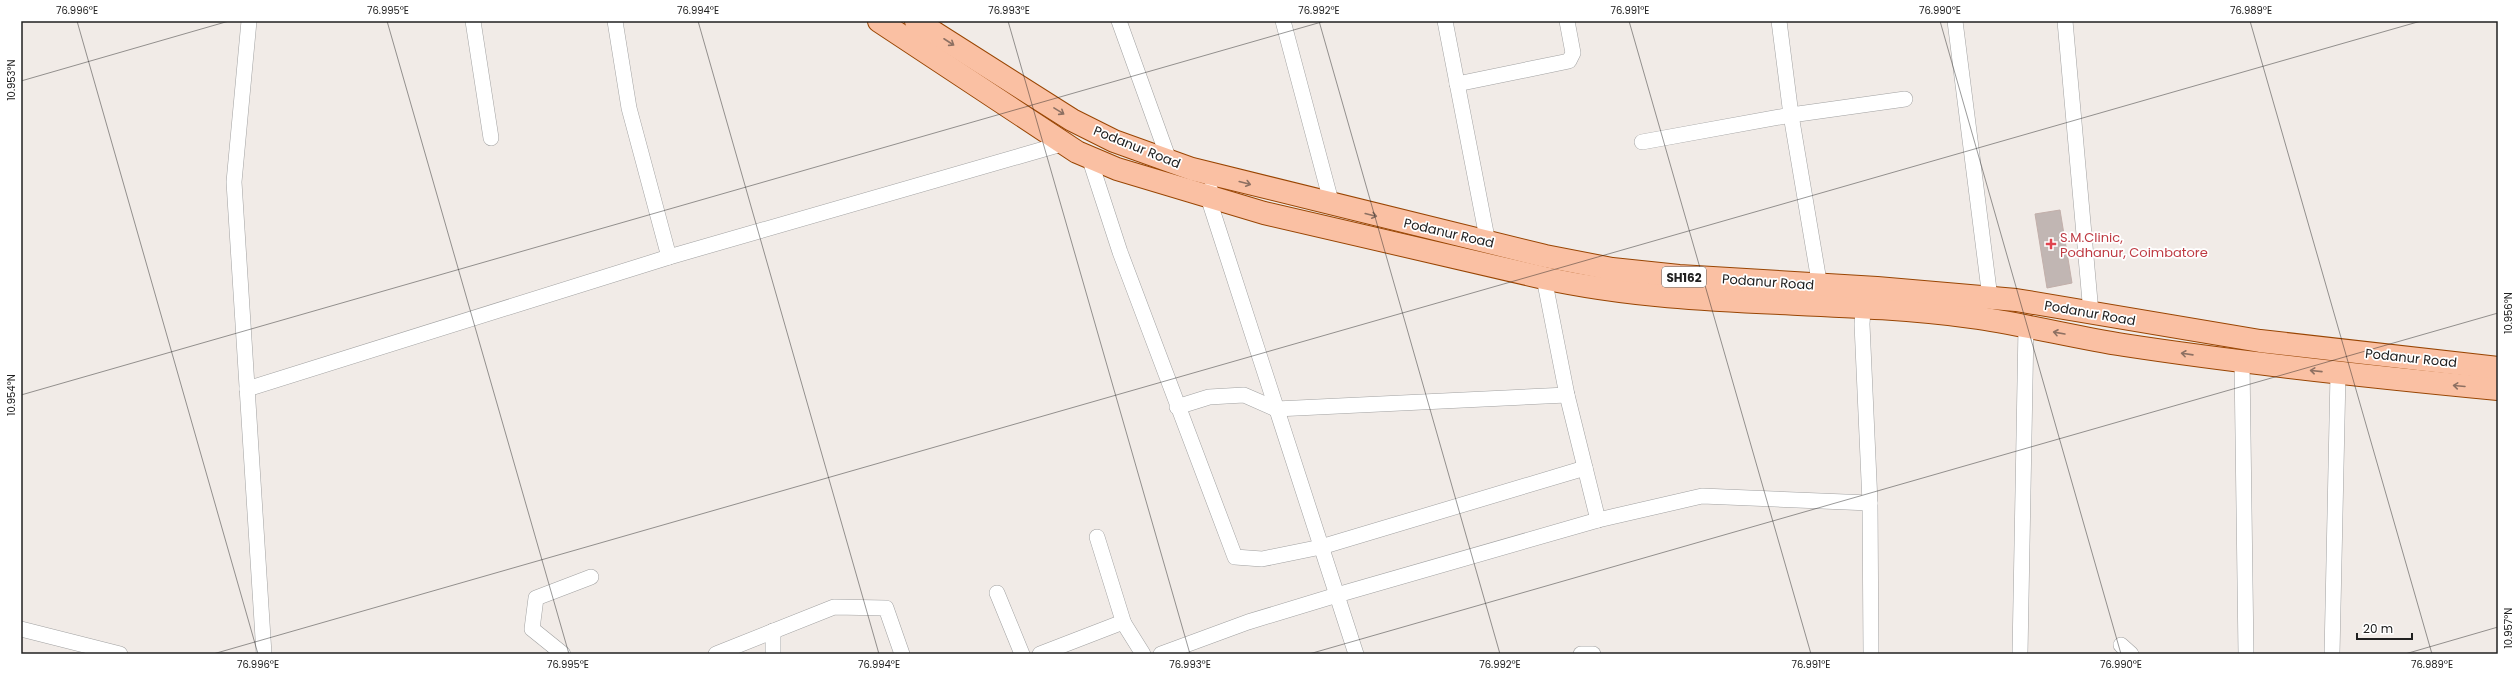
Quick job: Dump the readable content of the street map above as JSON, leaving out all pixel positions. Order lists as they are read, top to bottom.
{
  "streets": {
    "main road": ["Podanur Road", "SH162"]
  },
  "places": {
    "health": ["S.M.Clinic, Podhanur, Coimbatore"]
  },
  "scale_bar": "20 m",
  "coordinates": [
    "76.996°E",
    "76.995°E",
    "76.994°E",
    "76.993°E",
    "76.992°E",
    "76.991°E",
    "76.990°E",
    "76.989°E",
    "10.953°N",
    "10.956°N",
    "10.954°N",
    "10.957°N"
  ]
}
